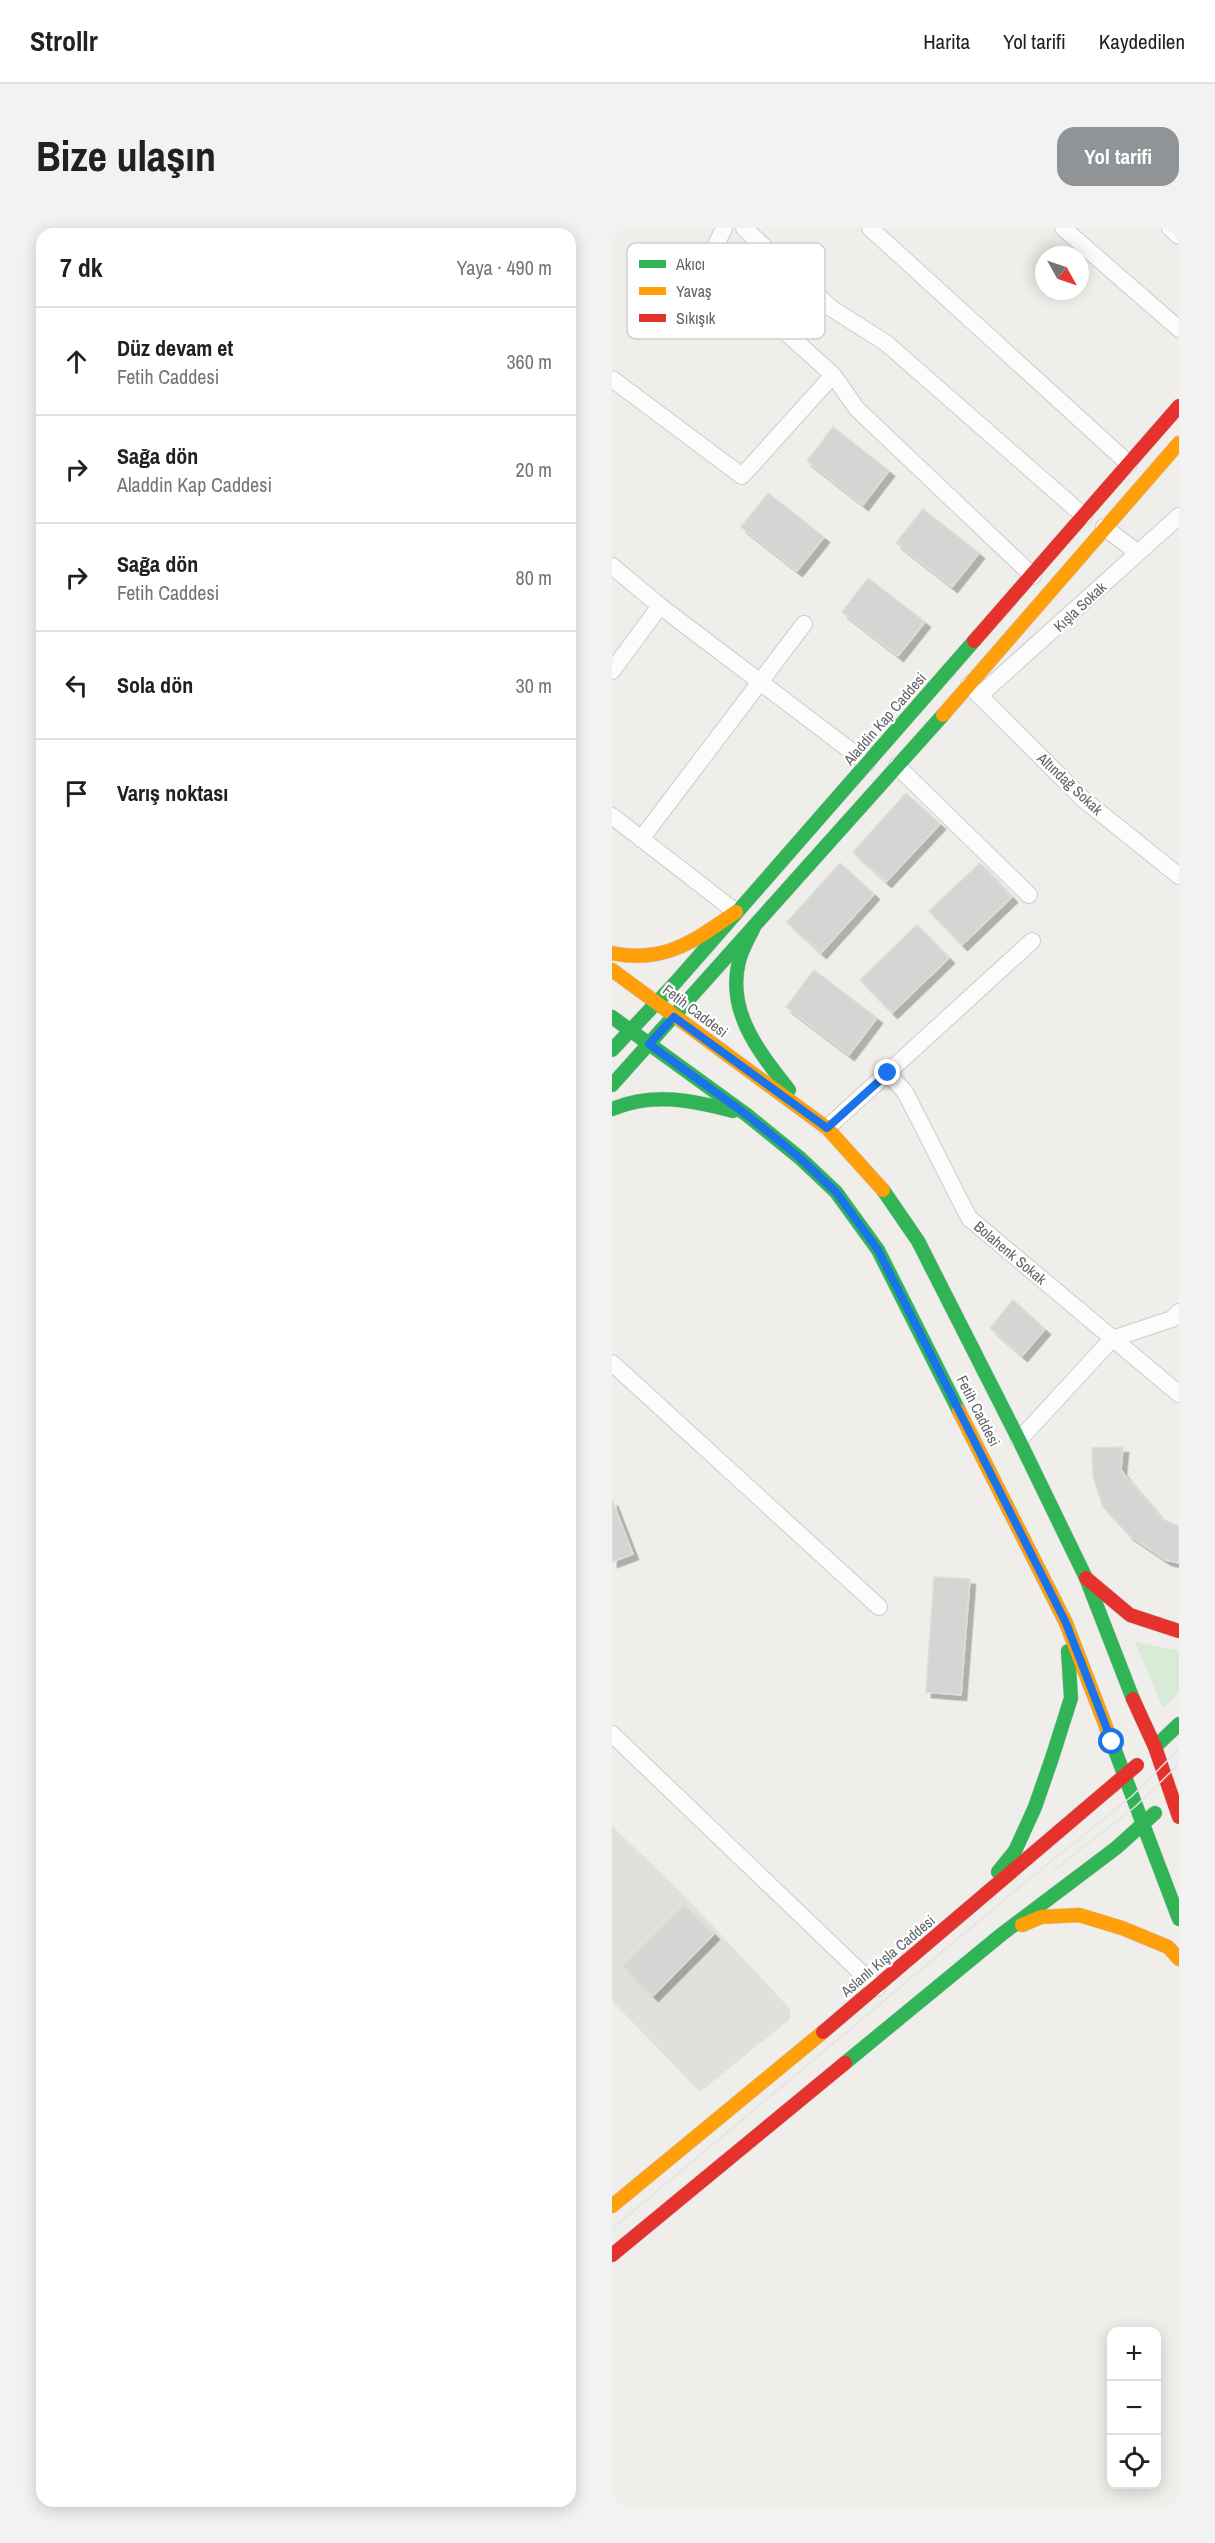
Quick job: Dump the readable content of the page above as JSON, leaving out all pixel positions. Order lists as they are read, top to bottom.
{
  "streets": {
    "main road": ["Aladdin Kap Caddesi", "Fetih Caddesi", "Aslanlı Kışla Caddesi"],
    "street": ["Kışla Sokak", "Altındağ Sokak", "Bolahenk Sokak"]
  },
  "crossings": [
    ["Kışla Sokak", "Altındağ Sokak"],
    ["Aladdin Kap Caddesi", "Fetih Caddesi"],
    ["Fetih Caddesi", "Aslanlı Kışla Caddesi"]
  ],
  "legend": ["Akıcı", "Yavaş", "Sıkışık"],
  "north": "bottom right",
  "page": {
    "header": "Strollr",
    "nav": ["Harita", "Yol tarifi", "Kaydedilen"],
    "buttons": "Yol tarifi",
    "title": "Bize ulaşın",
    "heading": ["7 dk", "Yaya · 490 m"],
    "list": [
      ["Düz devam et", "Fetih Caddesi", "360 m"],
      ["Sağa dön", "Aladdin Kap Caddesi", "20 m"],
      ["Sağa dön", "Fetih Caddesi", "80 m"],
      ["Sola dön", "30 m"],
      "Varış noktası"
    ],
    "map_buttons": ["+", "−"]
  }
}
